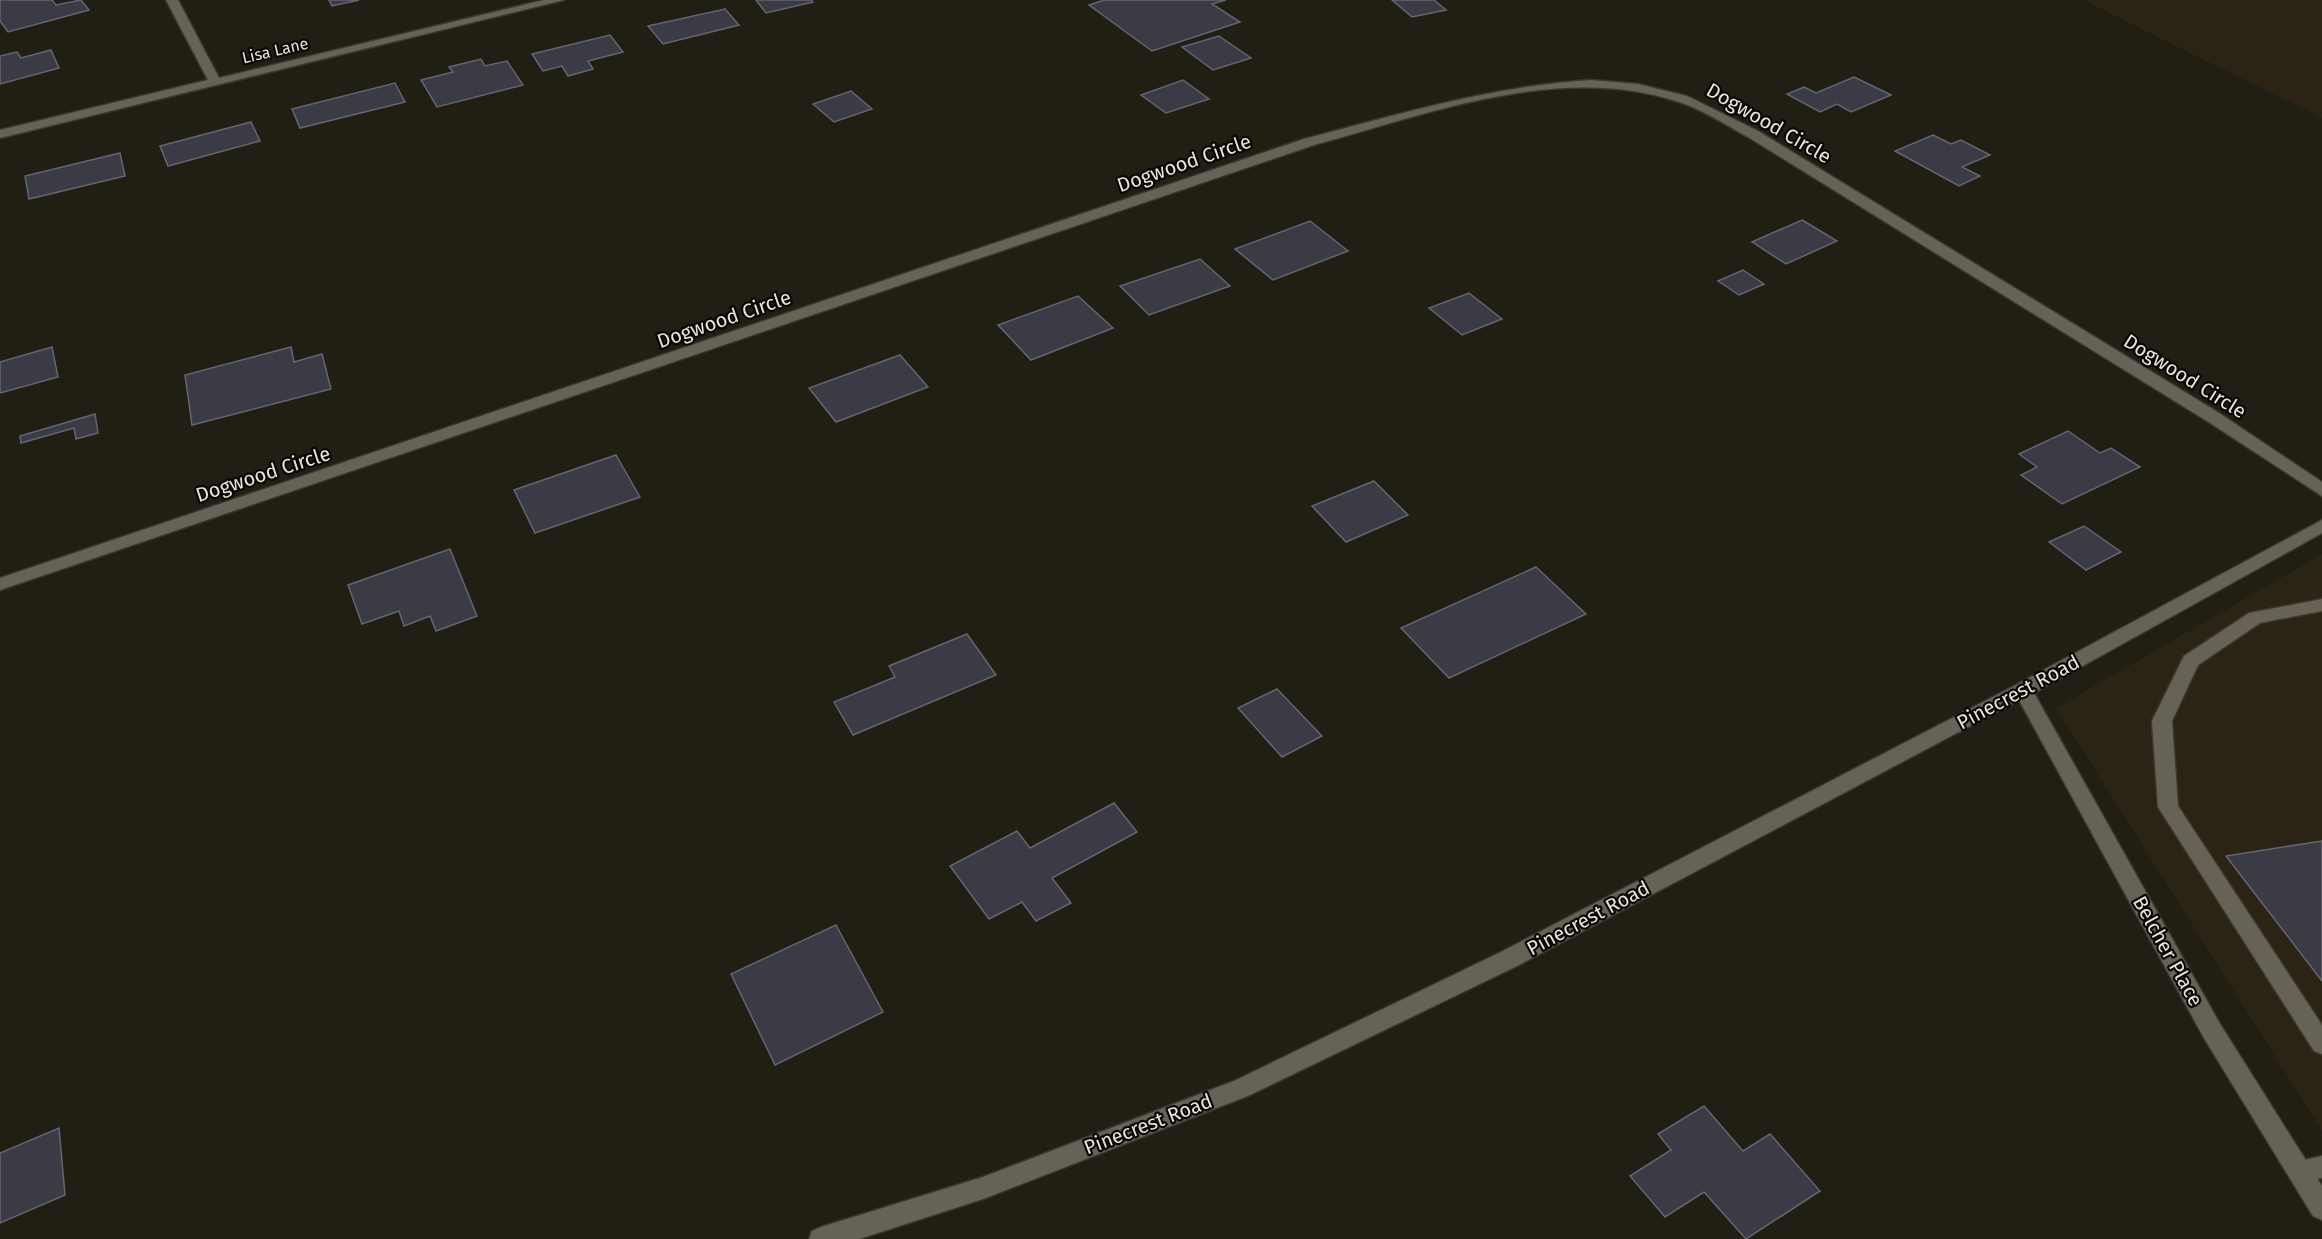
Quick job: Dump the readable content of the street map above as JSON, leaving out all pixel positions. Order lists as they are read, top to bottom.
{
  "streets": {
    "street": [
      "Lisa Lane",
      "Dogwood Circle",
      "Pinecrest Road",
      "Belcher Place"
    ]
  },
  "crossings": [
    ["Pinecrest Road", "Belcher Place"]
  ]
}
